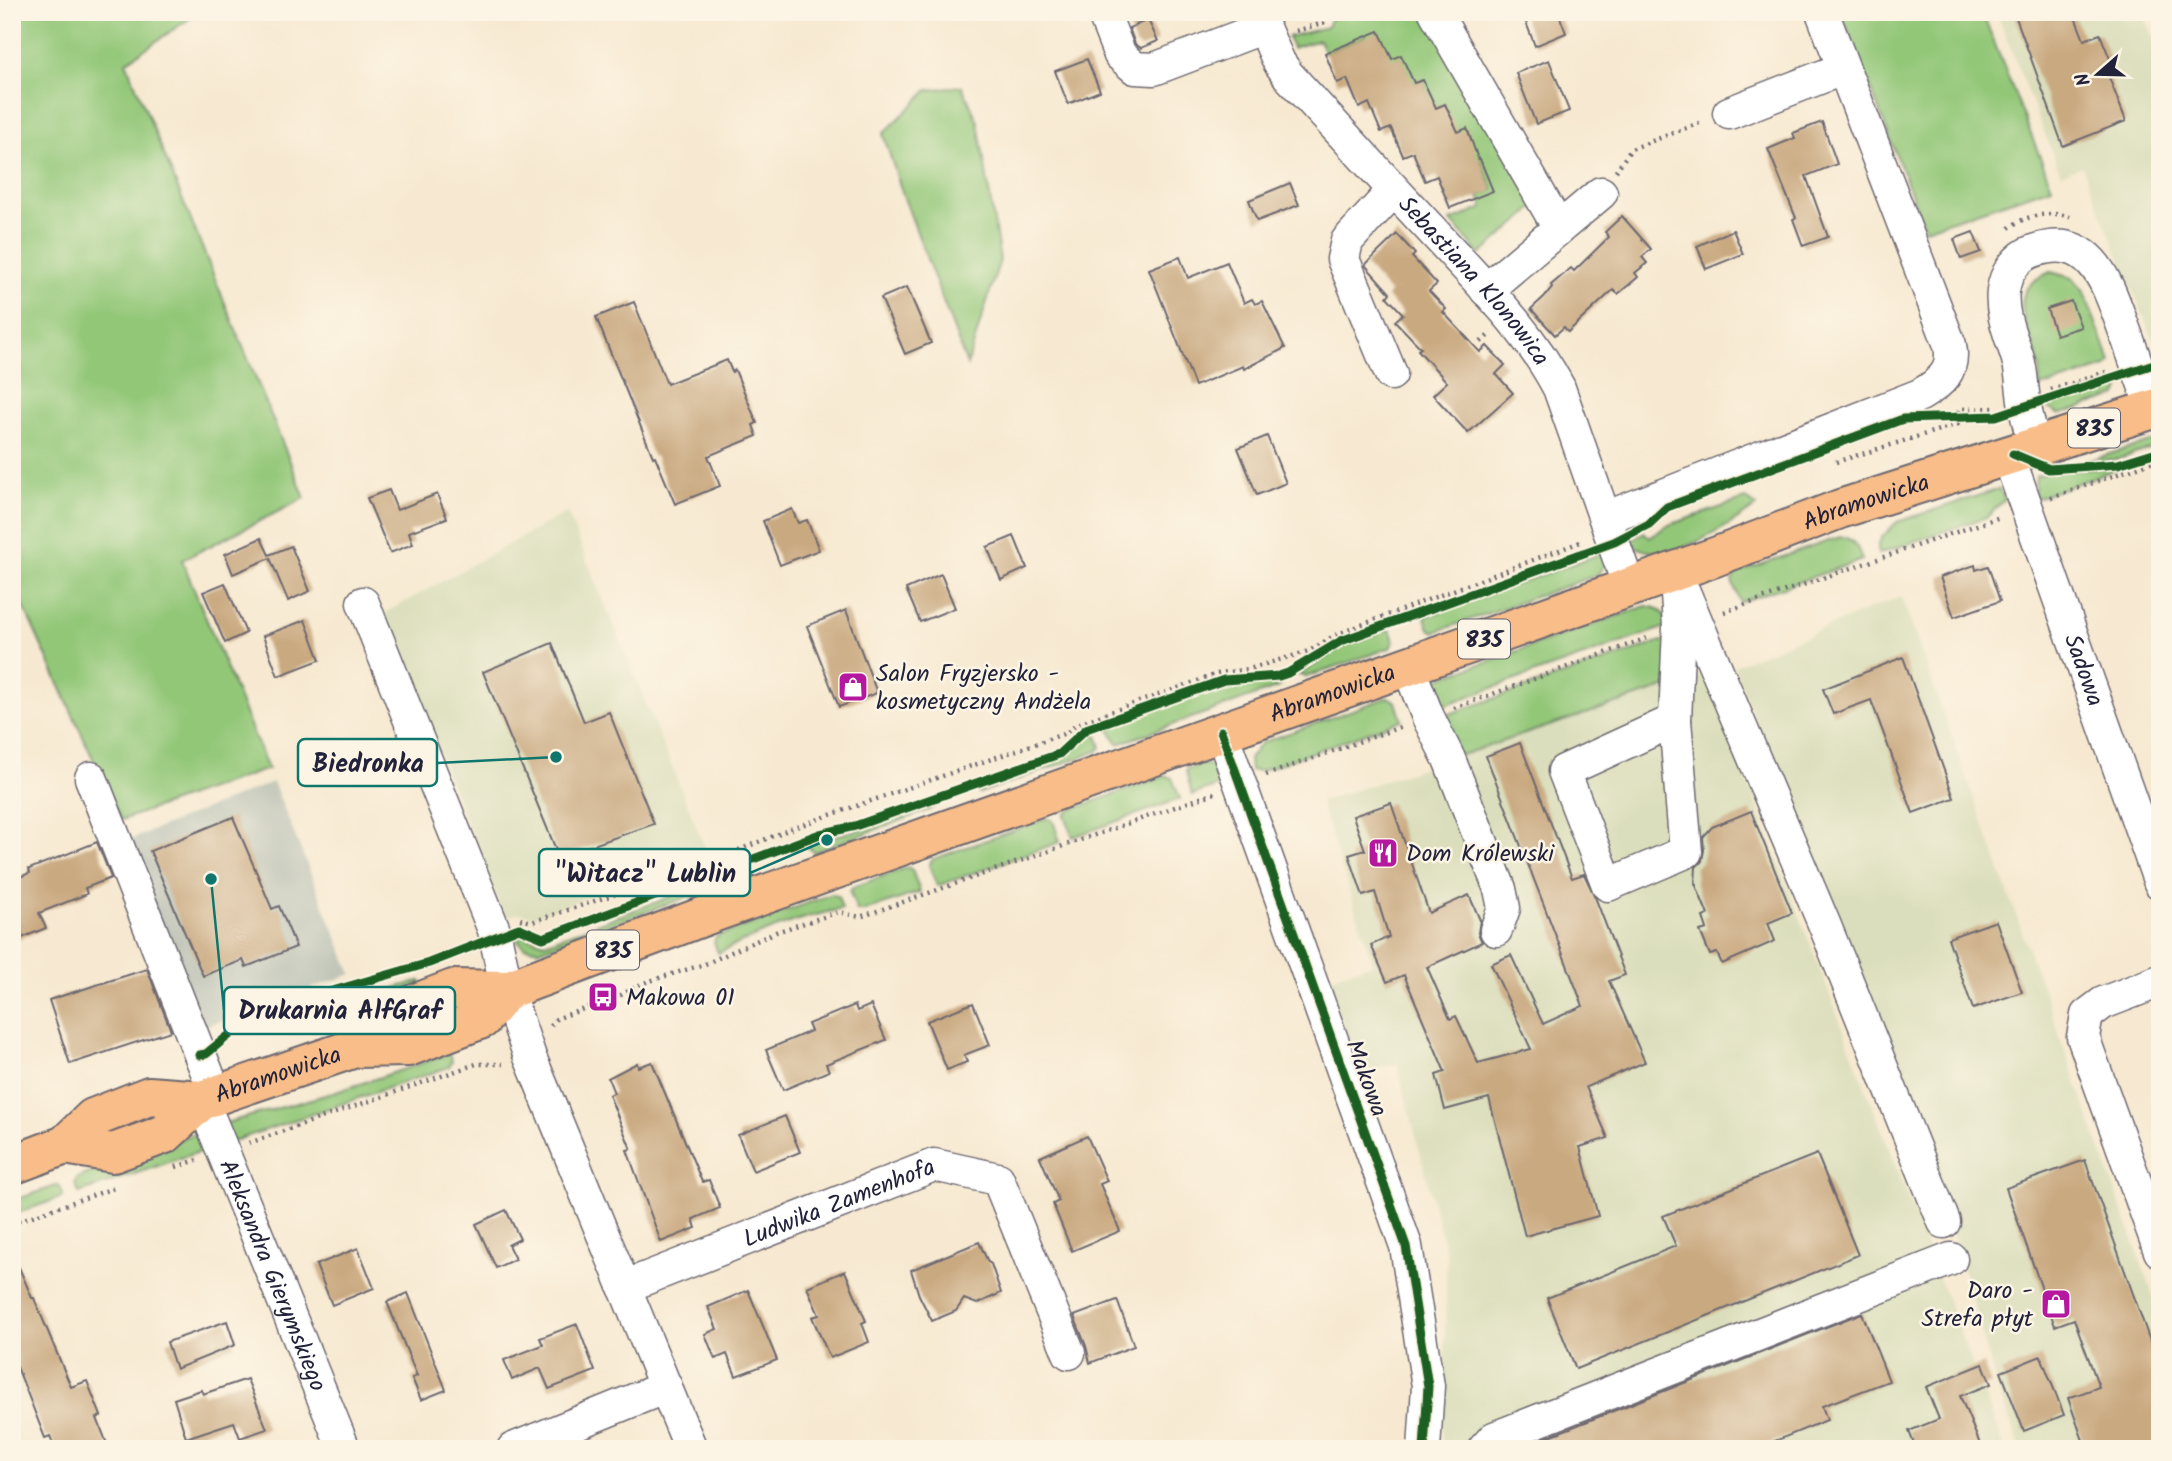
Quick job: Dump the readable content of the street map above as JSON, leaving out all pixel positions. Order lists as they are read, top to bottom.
{
  "streets": {
    "main road": ["835", "Abramowicka"],
    "street": [
      "Sebastiana Klonowica",
      "Sadowa",
      "Makowa",
      "Ludwika Zamenhofa",
      "Aleksandra Gierymskiego"
    ]
  },
  "crossings": [
    ["Sebastiana Klonowica", "Abramowicka"],
    ["Abramowicka", "Sadowa"],
    ["Abramowicka", "Makowa"],
    ["Abramowicka", "Aleksandra Gierymskiego"]
  ],
  "places": {
    "shop": ["Salon Fryzjersko - kosmetyczny Andżela", "Daro - Strefa płyt"],
    "other": ["Biedronka", "\"Witacz\" Lublin", "Drukarnia AlfGraf"],
    "restaurant": ["Dom Królewski"],
    "bus stop": ["Makowa 01"]
  },
  "north": "left"
}
